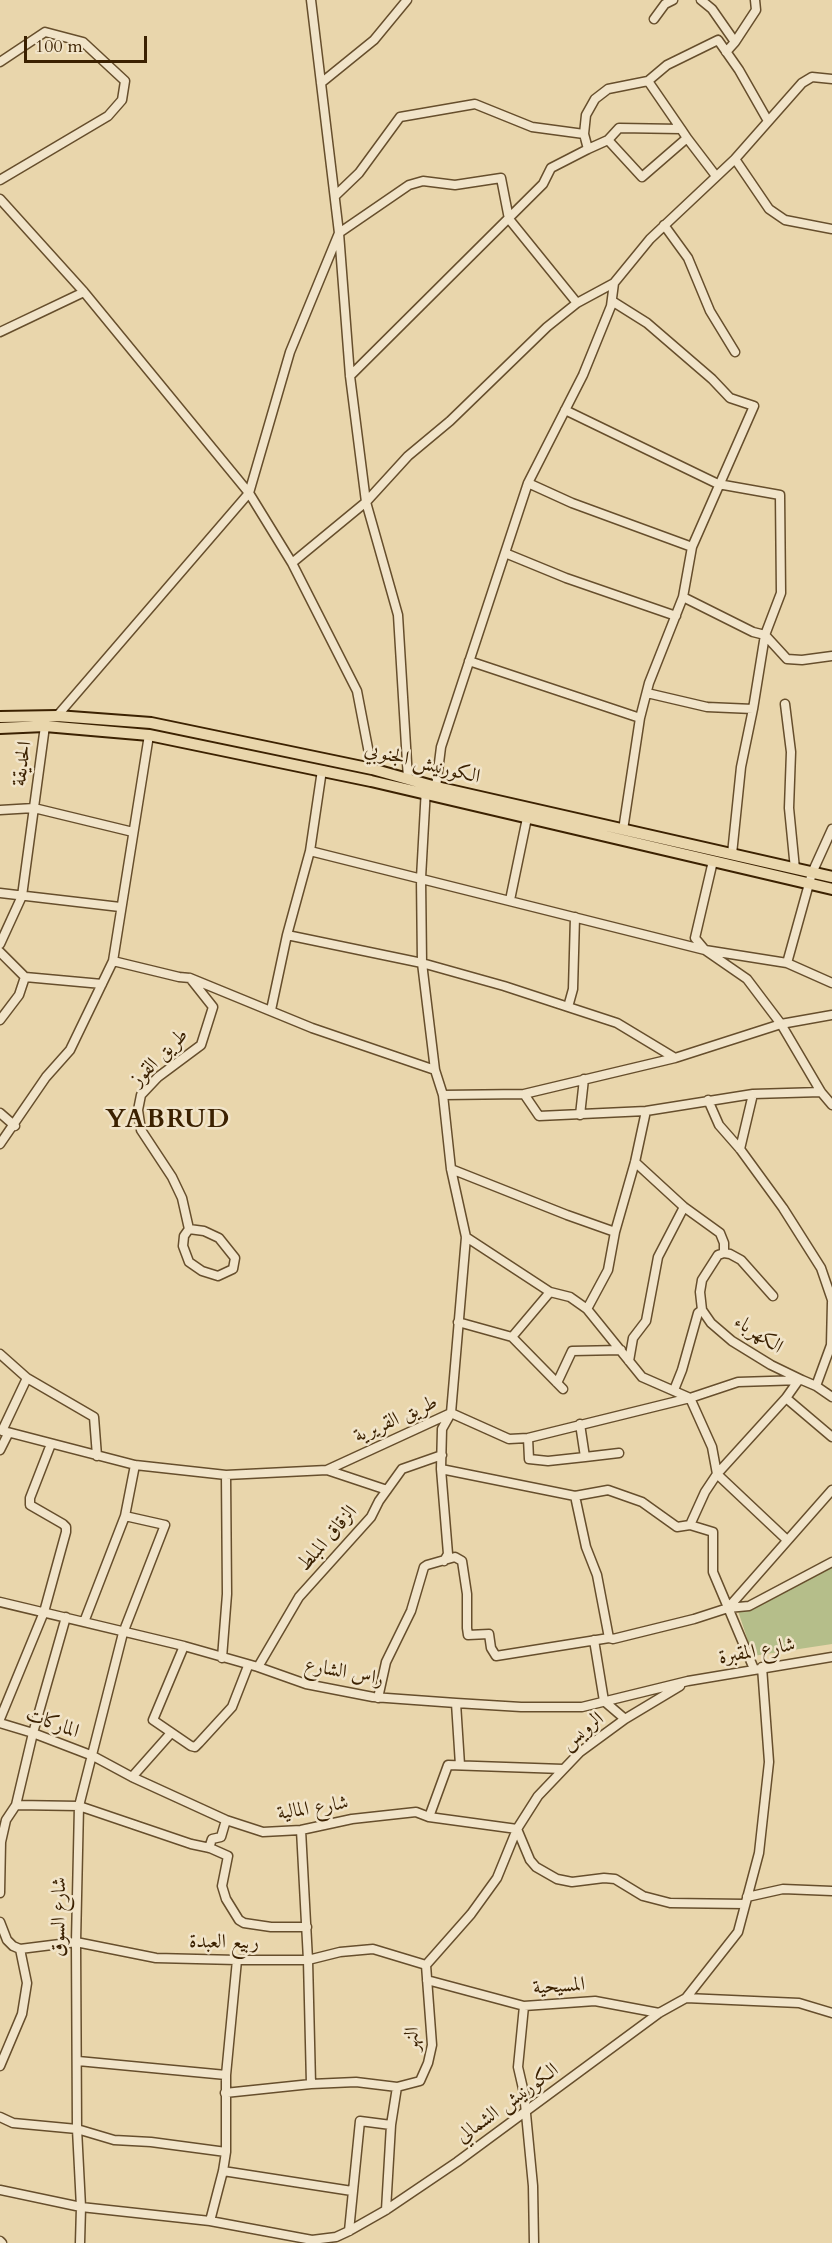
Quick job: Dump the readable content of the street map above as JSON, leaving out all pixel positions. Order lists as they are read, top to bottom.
{
  "streets": {
    "main road": ["الكورنيش الجنوبي"],
    "street": [
      "الحديقة",
      "طريق القوز",
      "الكهرباء",
      "طريق القريرية",
      "الزقاق المبلط",
      "شارع المقبرة",
      "راس الشارع",
      "الماركات",
      "الرويس",
      "شارع المالية",
      "شارع السوق",
      "ربيع العبدة",
      "المسيحية",
      "النهر",
      "الكورنيش الشمالي"
    ]
  },
  "crossings": [
    ["الحديقة", "الكورنيش الجنوبي"],
    ["الكهرباء", "طريق القريرية"],
    ["الزقاق المبلط", "راس الشارع"],
    ["شارع المقبرة", "راس الشارع"],
    ["شارع المقبرة", "الرويس"],
    ["شارع المقبرة", "الكورنيش الشمالي"],
    ["راس الشارع", "الرويس"],
    ["راس الشارع", "شارع السوق"],
    ["الماركات", "شارع المالية"],
    ["الماركات", "شارع السوق"],
    ["الرويس", "شارع المالية"],
    ["شارع المالية", "شارع السوق"],
    ["شارع السوق", "ربيع العبدة"],
    ["شارع السوق", "الكورنيش الشمالي"],
    ["ربيع العبدة", "النهر"],
    ["المسيحية", "النهر"],
    ["المسيحية", "الكورنيش الشمالي"]
  ],
  "districts": ["YABRUD"],
  "scale_bar": "100 m"
}
